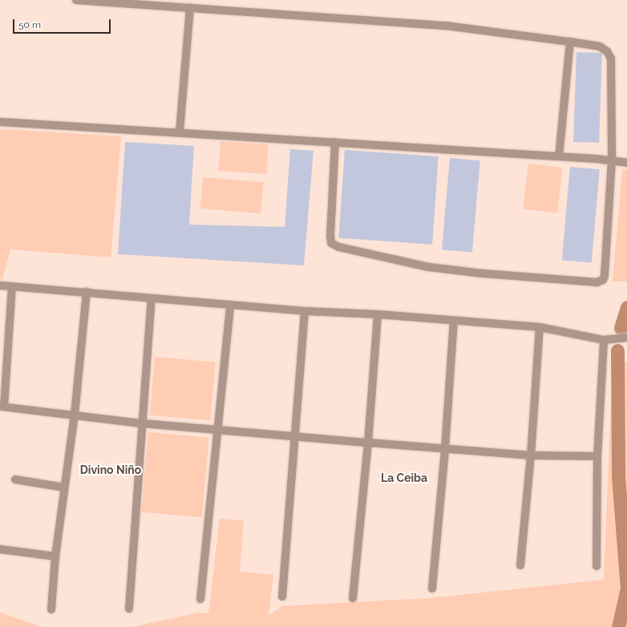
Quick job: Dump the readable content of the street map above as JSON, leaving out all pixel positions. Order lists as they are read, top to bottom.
{
  "districts": ["Divino Niño", "La Ceiba"],
  "scale_bar": "50 m"
}
